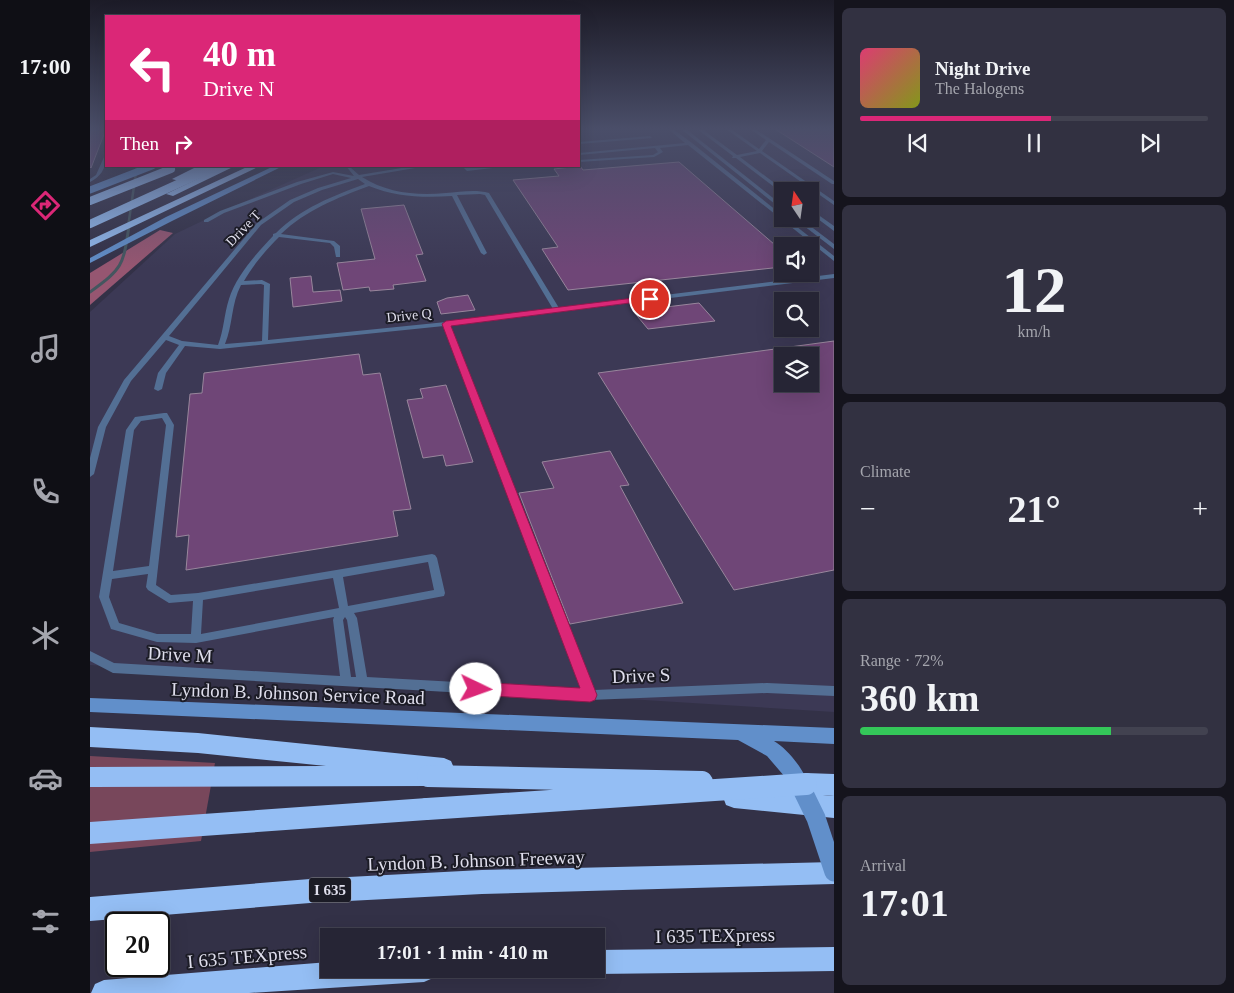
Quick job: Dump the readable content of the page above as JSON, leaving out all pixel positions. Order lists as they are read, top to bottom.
{
  "streets": {
    "highway": ["Lyndon B. Johnson Freeway", "I 635", "I 635 TEXpress"],
    "main road": ["Lyndon B. Johnson Service Road"],
    "lane": [
      "Drive T",
      "Drive Q",
      "Drive M",
      "Drive S"
    ]
  },
  "crossings": [
    ["Drive T", "Drive Q"],
    ["Drive M", "Drive S"]
  ],
  "north": "top",
  "page": {
    "tabs": "17:00",
    "turn": ["40 m", "Drive N"],
    "song": ["Night Drive", "The Halogens"],
    "then": "Then",
    "tile": [
      ["12", "km/h"],
      "Climate",
      ["Range · 72%", "360 km"],
      ["Arrival", "17:01"]
    ],
    "heat": ["−", "21°", "+"],
    "limit": "20",
    "trip": "17:01 · 1 min · 410 m"
  }
}
